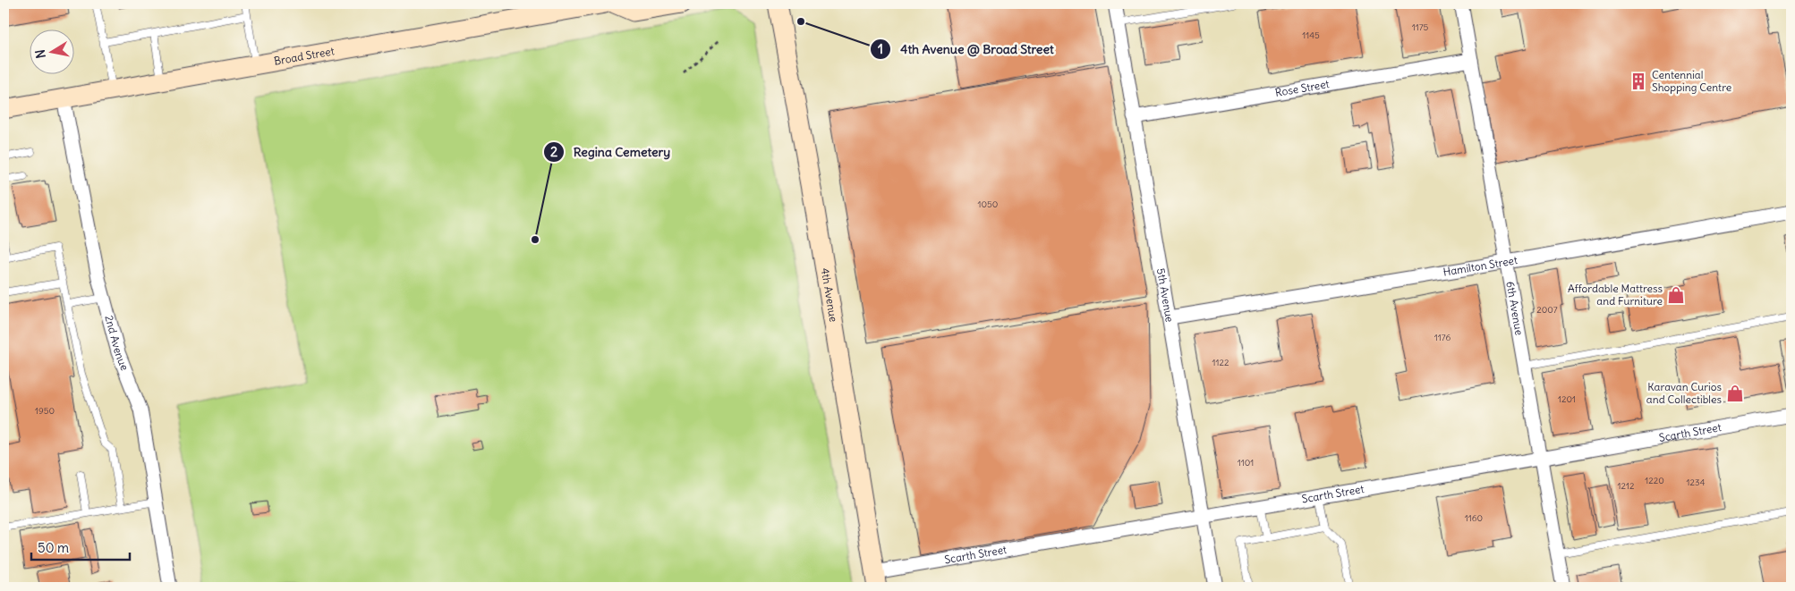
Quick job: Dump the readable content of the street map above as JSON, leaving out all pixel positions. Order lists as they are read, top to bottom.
{
  "streets": {
    "main road": ["Broad Street", "4th Avenue"],
    "street": [
      "Rose Street",
      "Hamilton Street",
      "5th Avenue",
      "6th Avenue",
      "2nd Avenue",
      "Scarth Street"
    ]
  },
  "crossings": [
    ["Broad Street", "2nd Avenue"],
    ["Rose Street", "5th Avenue"],
    ["Rose Street", "6th Avenue"],
    ["Hamilton Street", "5th Avenue"],
    ["Hamilton Street", "6th Avenue"],
    ["4th Avenue", "Scarth Street"],
    ["5th Avenue", "Scarth Street"],
    ["6th Avenue", "Scarth Street"]
  ],
  "places": {
    "other": ["4th Avenue @ Broad Street", "Regina Cemetery"],
    "building": ["Centennial Shopping Centre"],
    "shop": ["Affordable Mattress and Furniture", "Karavan Curios and Collectibles"]
  },
  "house_numbers": [
    "1175",
    "1145",
    "1050",
    "2007",
    "1176",
    "1122",
    "1201",
    "1950",
    "1101",
    "1220",
    "1234",
    "1212",
    "1160"
  ],
  "scale_bar": "50 m",
  "north": "left"
}
